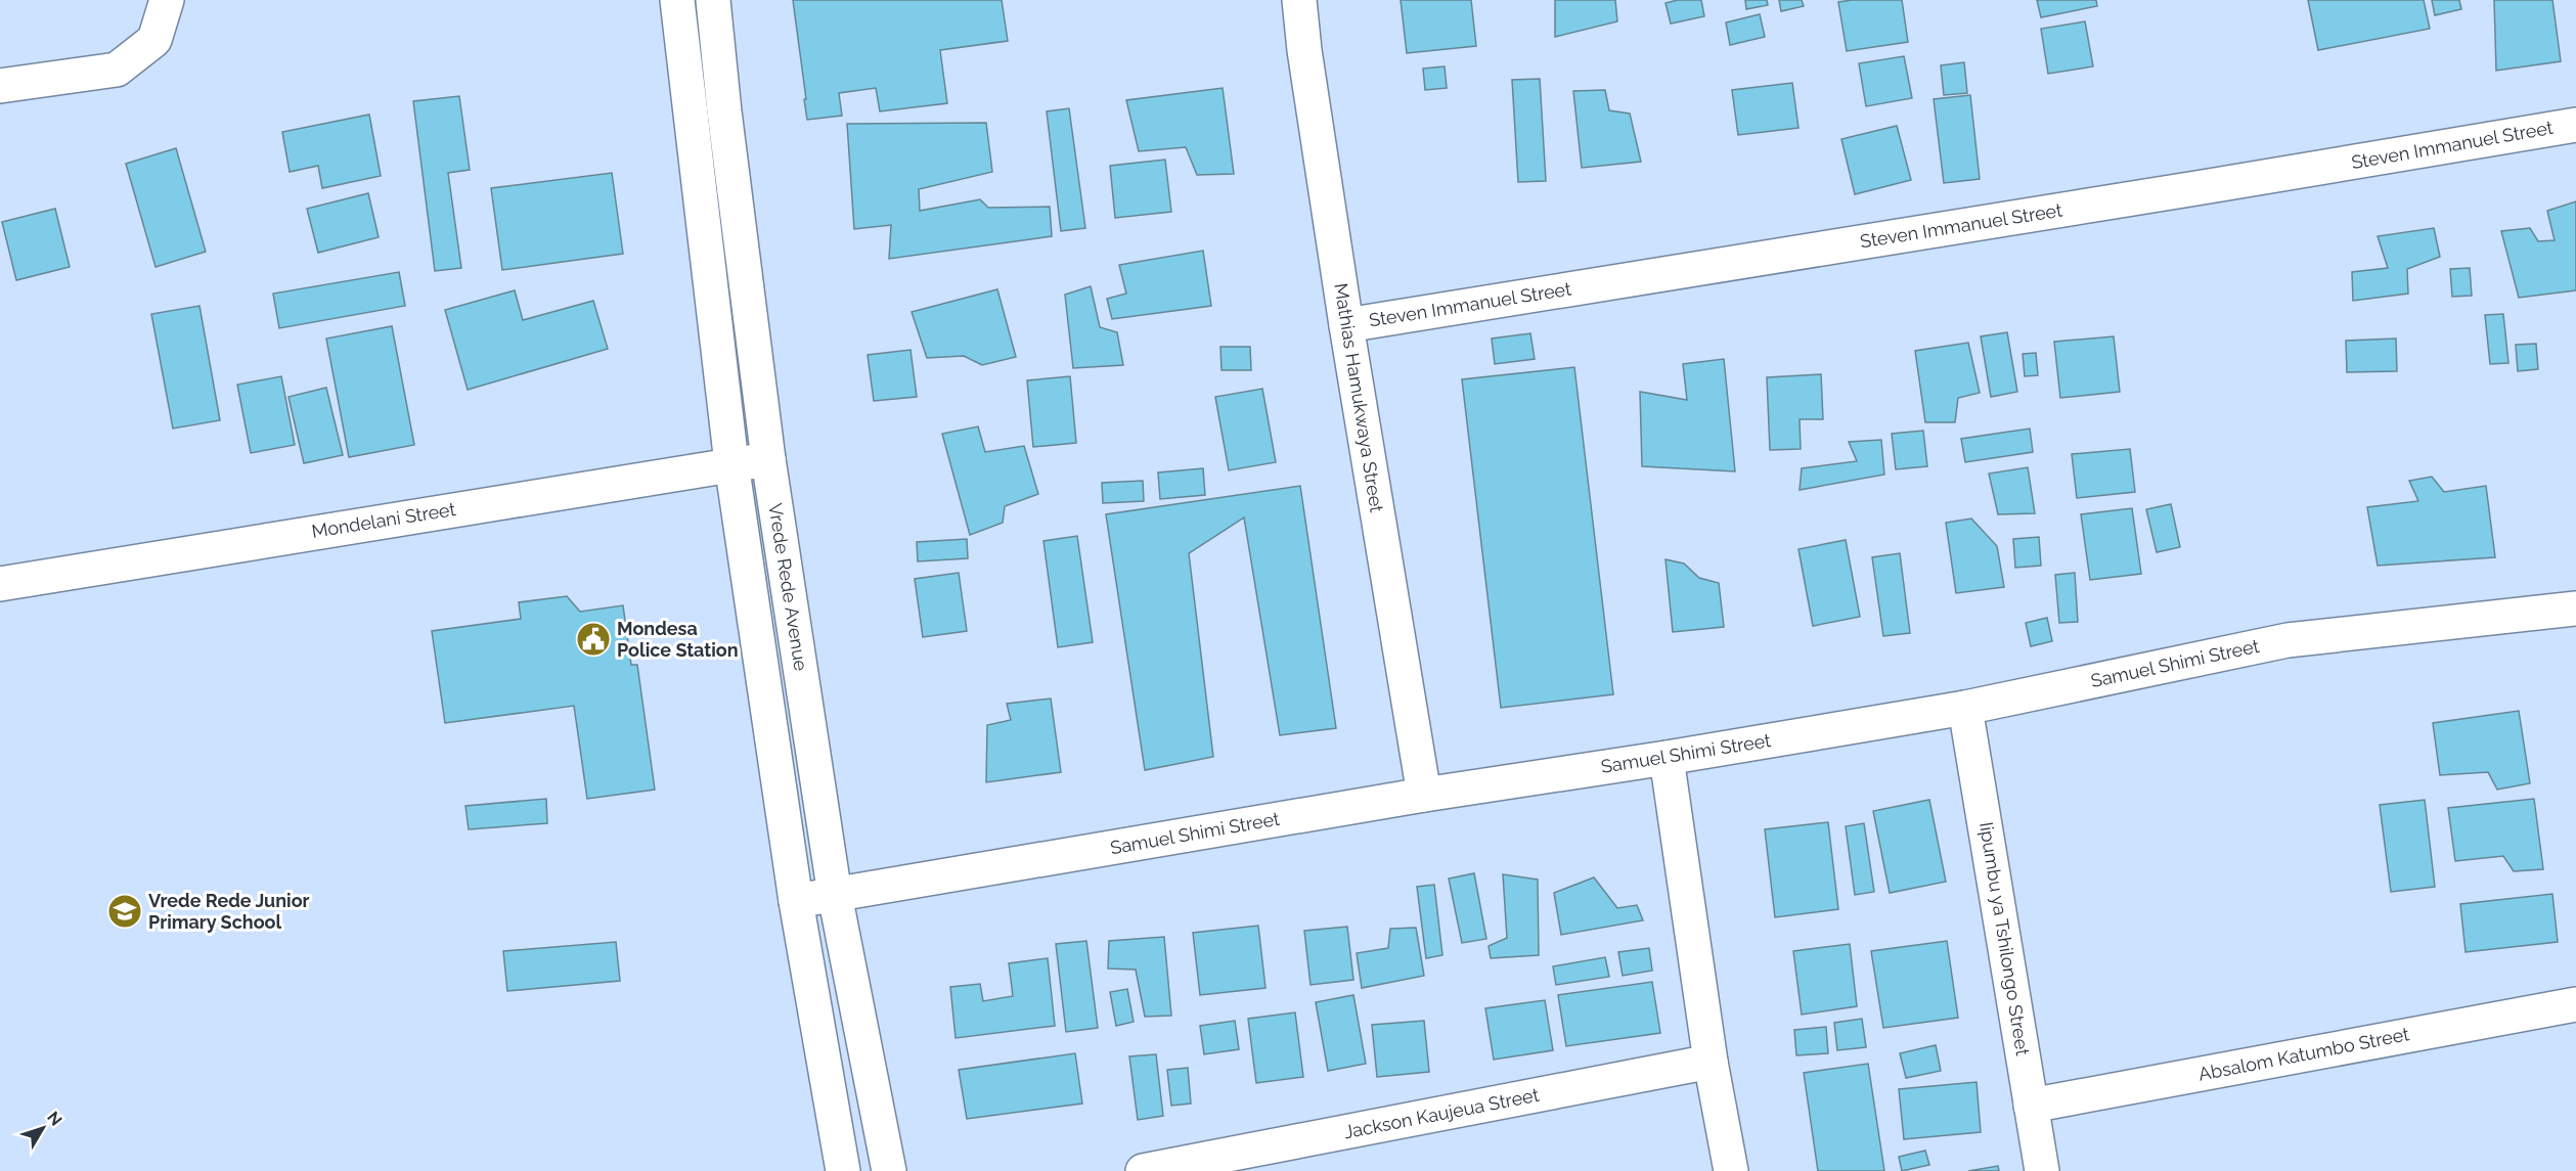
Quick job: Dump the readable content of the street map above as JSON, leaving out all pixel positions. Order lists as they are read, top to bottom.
{
  "streets": {
    "street": [
      "Steven Immanuel Street",
      "Mathias Hamukwaya Street",
      "Mondelani Street",
      "Vrede Rede Avenue",
      "Samuel Shimi Street",
      "Iipumbu ya Tshilongo Street",
      "Absalom Katumbo Street",
      "Jackson Kaujeua Street"
    ]
  },
  "crossings": [
    ["Steven Immanuel Street", "Mathias Hamukwaya Street"],
    ["Mathias Hamukwaya Street", "Samuel Shimi Street"],
    ["Mondelani Street", "Vrede Rede Avenue"],
    ["Vrede Rede Avenue", "Samuel Shimi Street"],
    ["Samuel Shimi Street", "Iipumbu ya Tshilongo Street"],
    ["Iipumbu ya Tshilongo Street", "Absalom Katumbo Street"]
  ],
  "places": {
    "public building": ["Mondesa Police Station"],
    "school or university": ["Vrede Rede Junior Primary School"]
  },
  "north": "top right"
}
